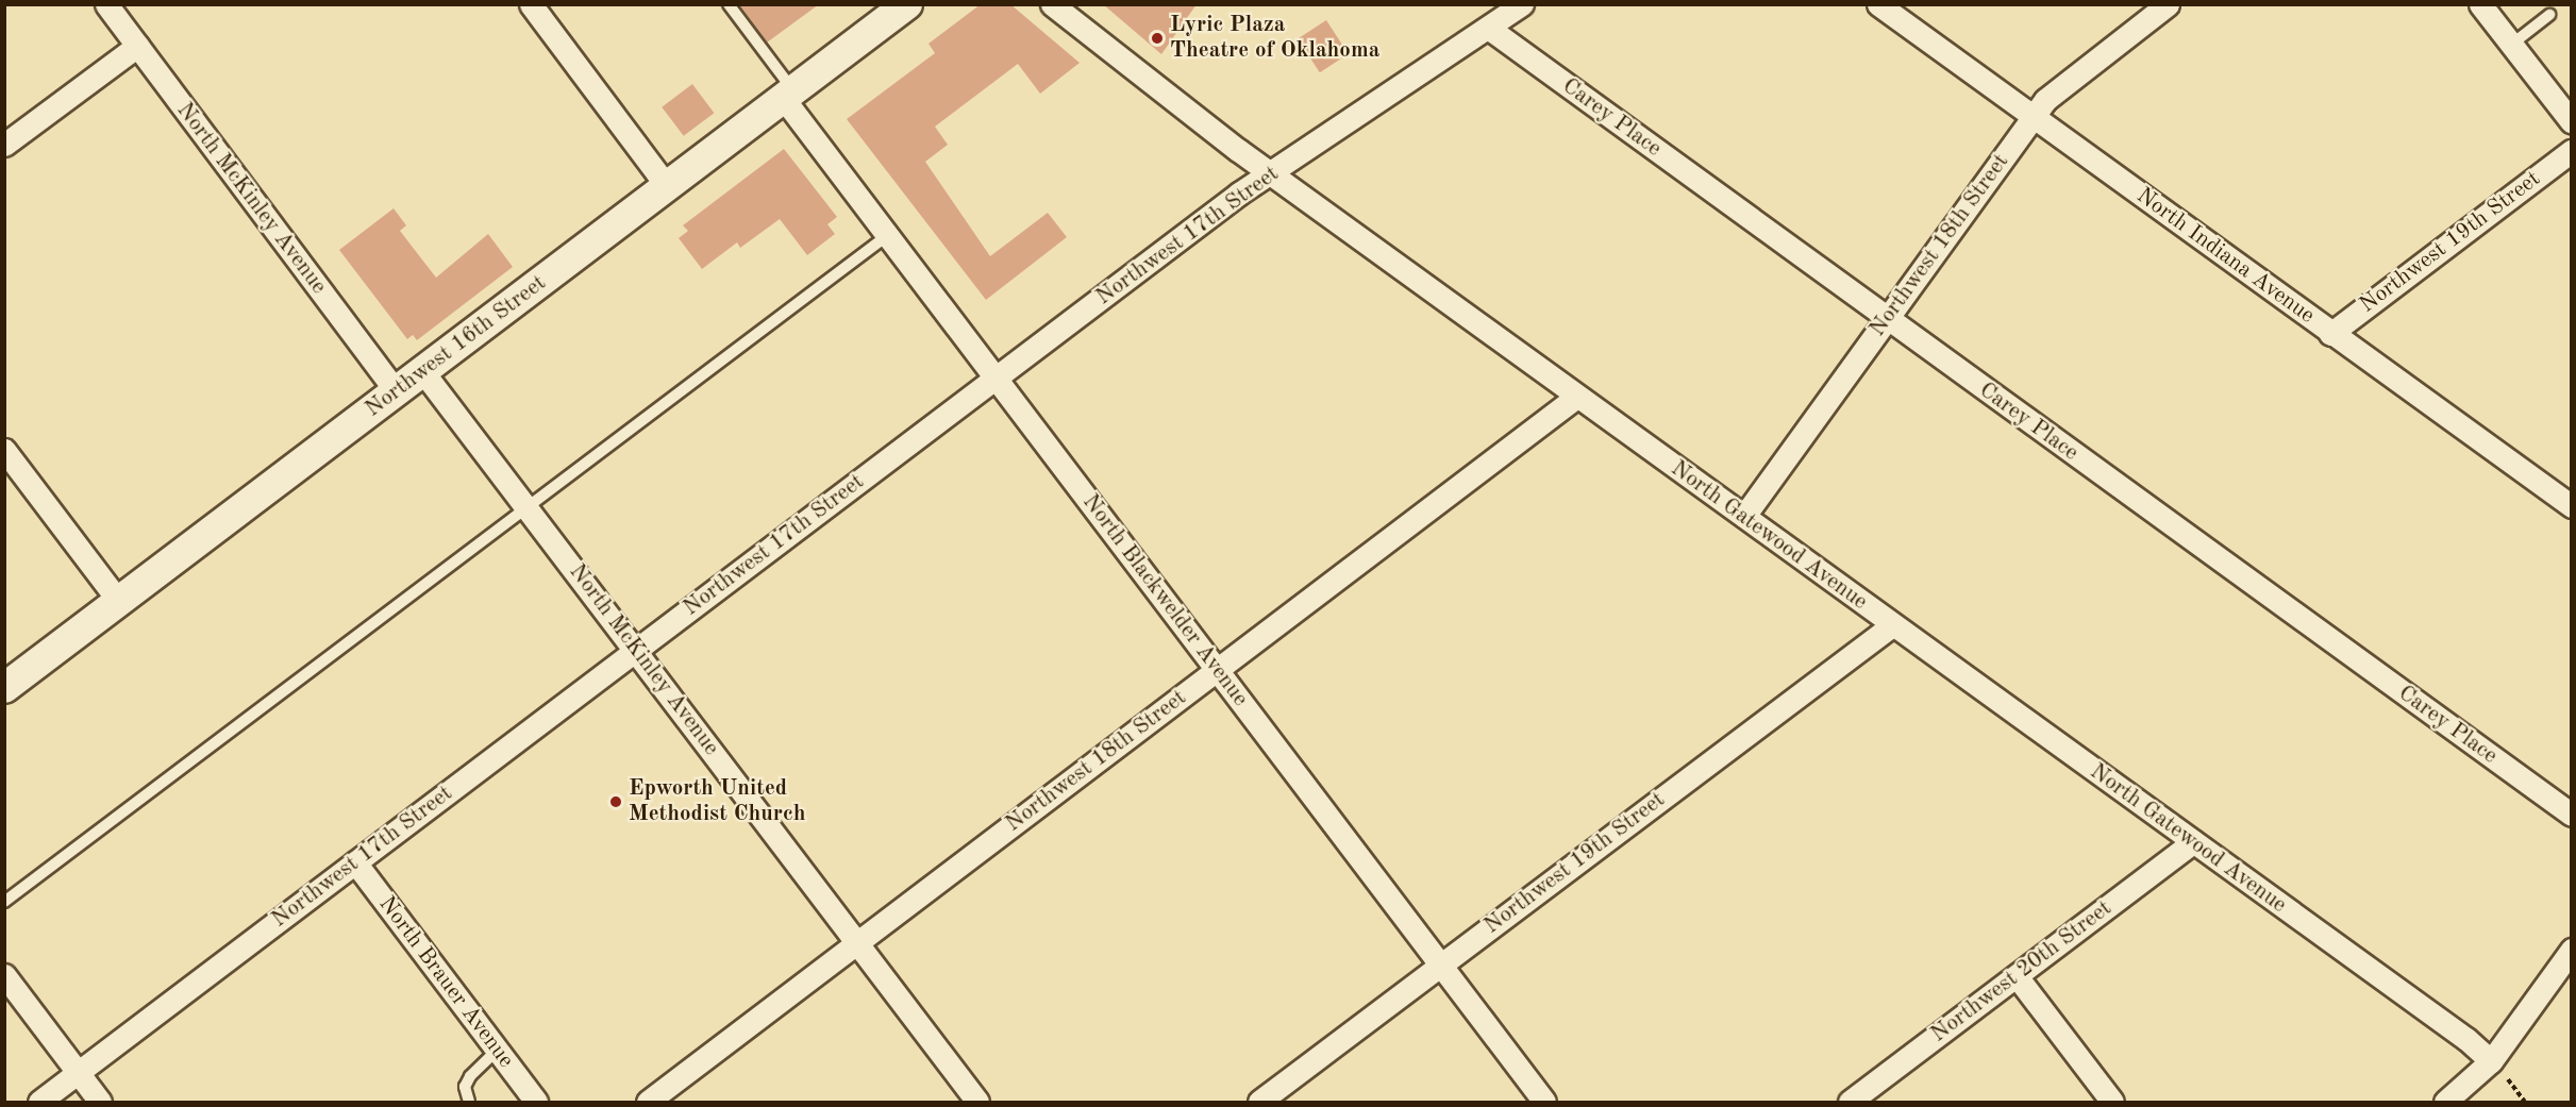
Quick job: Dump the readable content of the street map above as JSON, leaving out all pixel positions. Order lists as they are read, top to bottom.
{
  "streets": {
    "street": [
      "Carey Place",
      "North McKinley Avenue",
      "Northwest 17th Street",
      "Northwest 19th Street",
      "Northwest 18th Street",
      "North Indiana Avenue",
      "Northwest 16th Street",
      "North Gatewood Avenue",
      "North Blackwelder Avenue",
      "Northwest 20th Street",
      "North Brauer Avenue"
    ]
  },
  "crossings": [
    ["Carey Place", "Northwest 17th Street"],
    ["Carey Place", "Northwest 18th Street"],
    ["North McKinley Avenue", "Northwest 17th Street"],
    ["North McKinley Avenue", "Northwest 18th Street"],
    ["North McKinley Avenue", "Northwest 16th Street"],
    ["Northwest 17th Street", "North Gatewood Avenue"],
    ["Northwest 17th Street", "North Blackwelder Avenue"],
    ["Northwest 17th Street", "North Brauer Avenue"],
    ["Northwest 19th Street", "North Indiana Avenue"],
    ["Northwest 19th Street", "North Gatewood Avenue"],
    ["Northwest 19th Street", "North Blackwelder Avenue"],
    ["Northwest 18th Street", "North Indiana Avenue"],
    ["Northwest 18th Street", "North Gatewood Avenue"],
    ["Northwest 18th Street", "North Blackwelder Avenue"],
    ["Northwest 16th Street", "North Blackwelder Avenue"],
    ["North Gatewood Avenue", "Northwest 20th Street"]
  ],
  "places": ["Lyric Plaza Theatre of Oklahoma", "Epworth United Methodist Church"]
}
